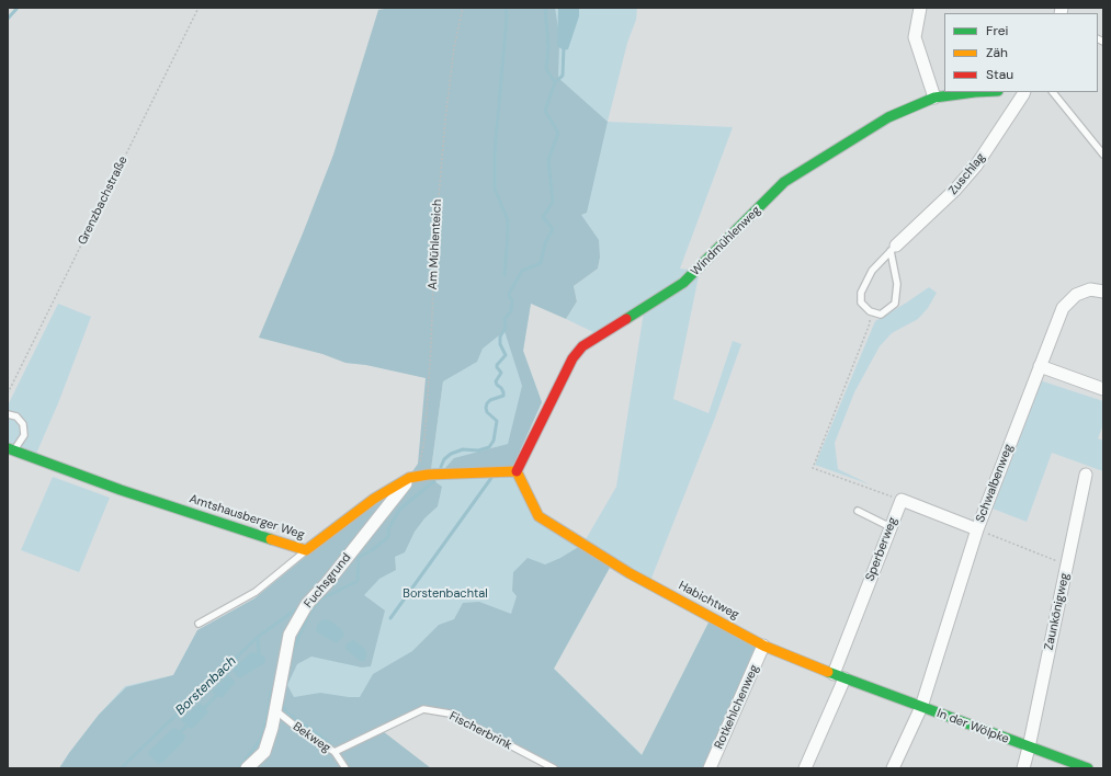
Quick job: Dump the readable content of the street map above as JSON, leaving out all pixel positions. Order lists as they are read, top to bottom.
{
  "streets": {
    "street": [
      "Zuschlag",
      "Windmühlenweg",
      "Schwalbenweg",
      "Amtshausberger Weg",
      "Sperberweg",
      "Fuchsgrund",
      "Habichtweg",
      "Zaunkönigweg",
      "Rotkehlchenweg",
      "In der Wölpke"
    ],
    "lane": ["Fischerbrink", "Bekweg"],
    "path": ["Grenzbachstraße", "Am Mühlenteich"]
  },
  "crossings": [
    ["Windmühlenweg", "Amtshausberger Weg"],
    ["Windmühlenweg", "Habichtweg"],
    ["Schwalbenweg", "Habichtweg"],
    ["Schwalbenweg", "In der Wölpke"],
    ["Amtshausberger Weg", "Fuchsgrund"],
    ["Amtshausberger Weg", "Habichtweg"],
    ["Sperberweg", "Habichtweg"],
    ["Fuchsgrund", "Bekweg"],
    ["Habichtweg", "Rotkehlchenweg"],
    ["Habichtweg", "In der Wölpke"],
    ["Zaunkönigweg", "In der Wölpke"],
    ["Fischerbrink", "Bekweg"]
  ],
  "water": ["Borstenbach"],
  "parks": ["Borstenbachtal"],
  "legend": ["Frei", "Zäh", "Stau"]
}
